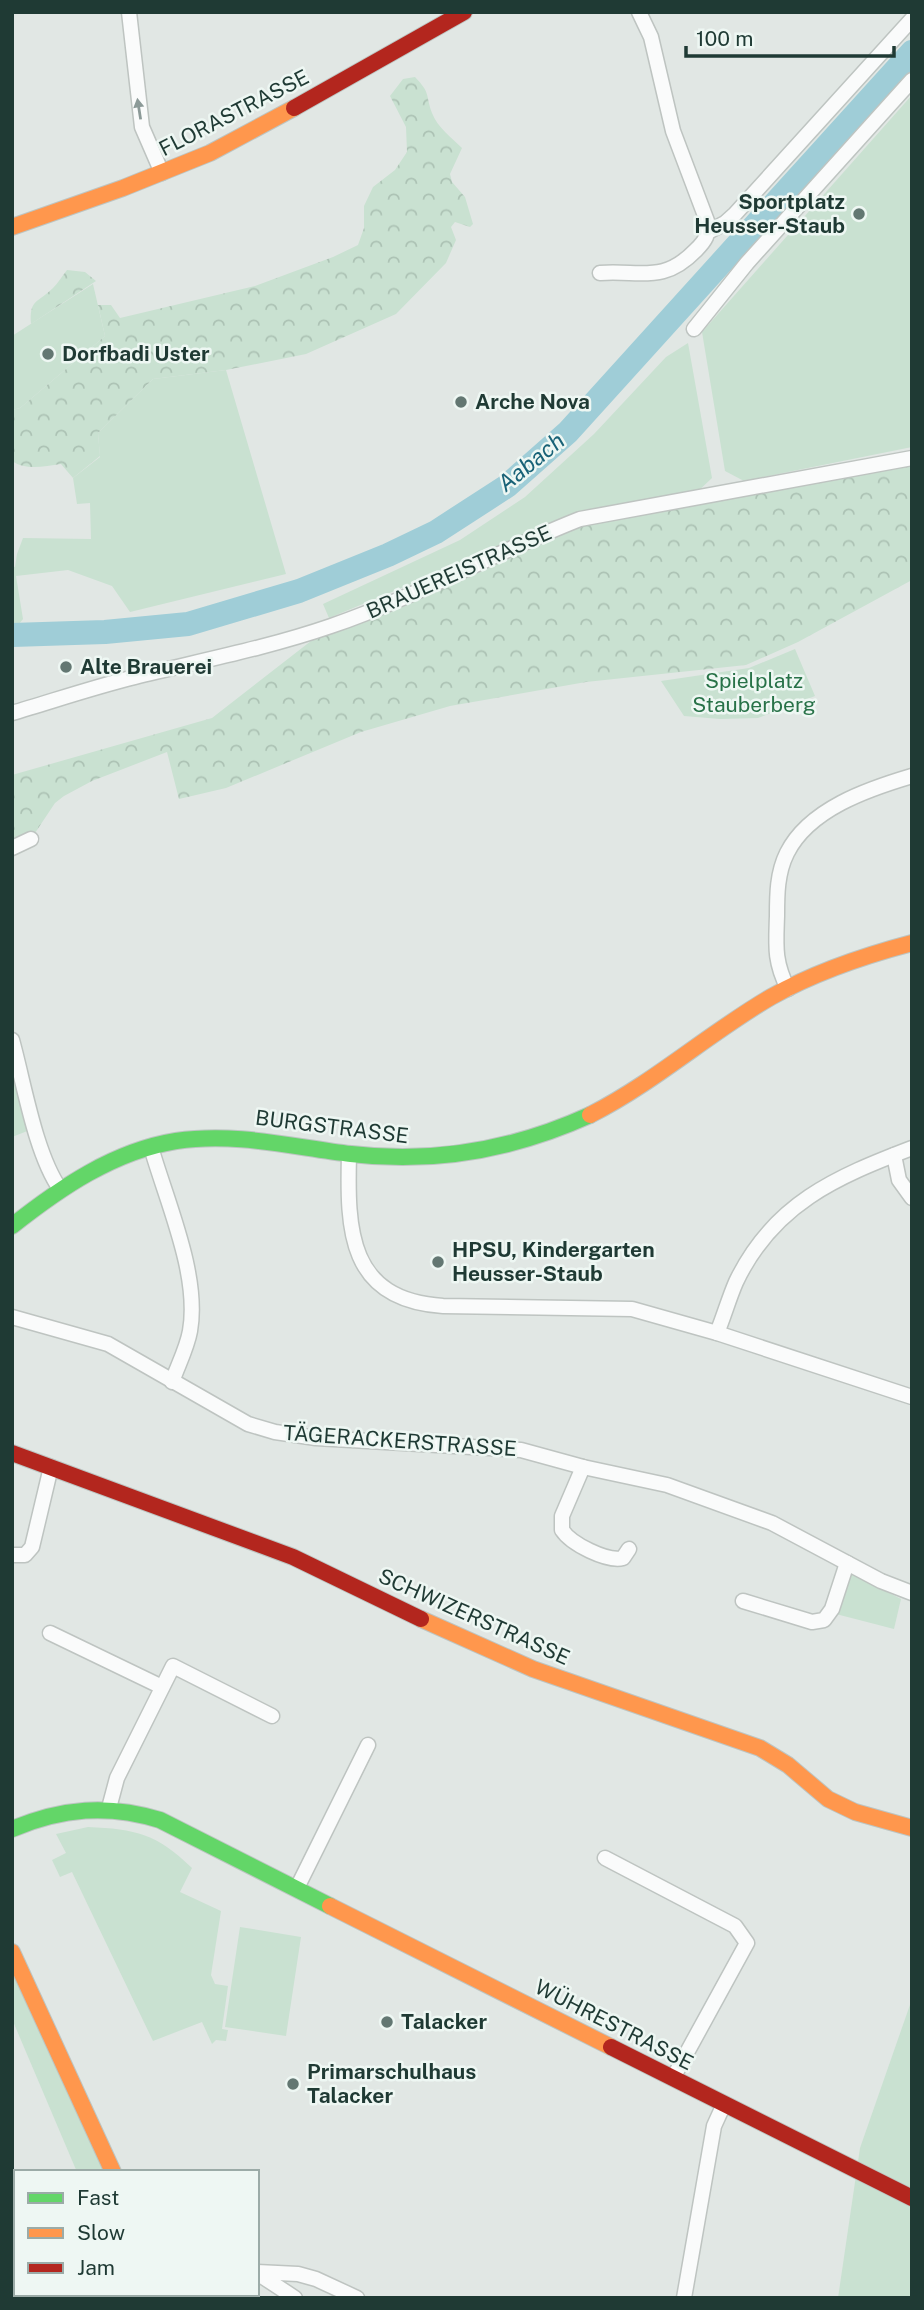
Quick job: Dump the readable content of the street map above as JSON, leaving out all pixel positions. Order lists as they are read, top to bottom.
{
  "streets": {
    "street": [
      "FLORASTRASSE",
      "BRAUEREISTRASSE",
      "BURGSTRASSE",
      "TÄGERACKERSTRASSE",
      "SCHWIZERSTRASSE",
      "WÜHRESTRASSE"
    ]
  },
  "water": ["Aabach"],
  "parks": ["Spielplatz Stauberberg"],
  "places": [
    "Sportplatz Heusser-Staub",
    "Dorfbadi Uster",
    "Arche Nova",
    "Alte Brauerei",
    "HPSU, Kindergarten Heusser-Staub",
    "Talacker",
    "Primarschulhaus Talacker"
  ],
  "legend": ["Fast", "Slow", "Jam"],
  "scale_bar": "100 m"
}
